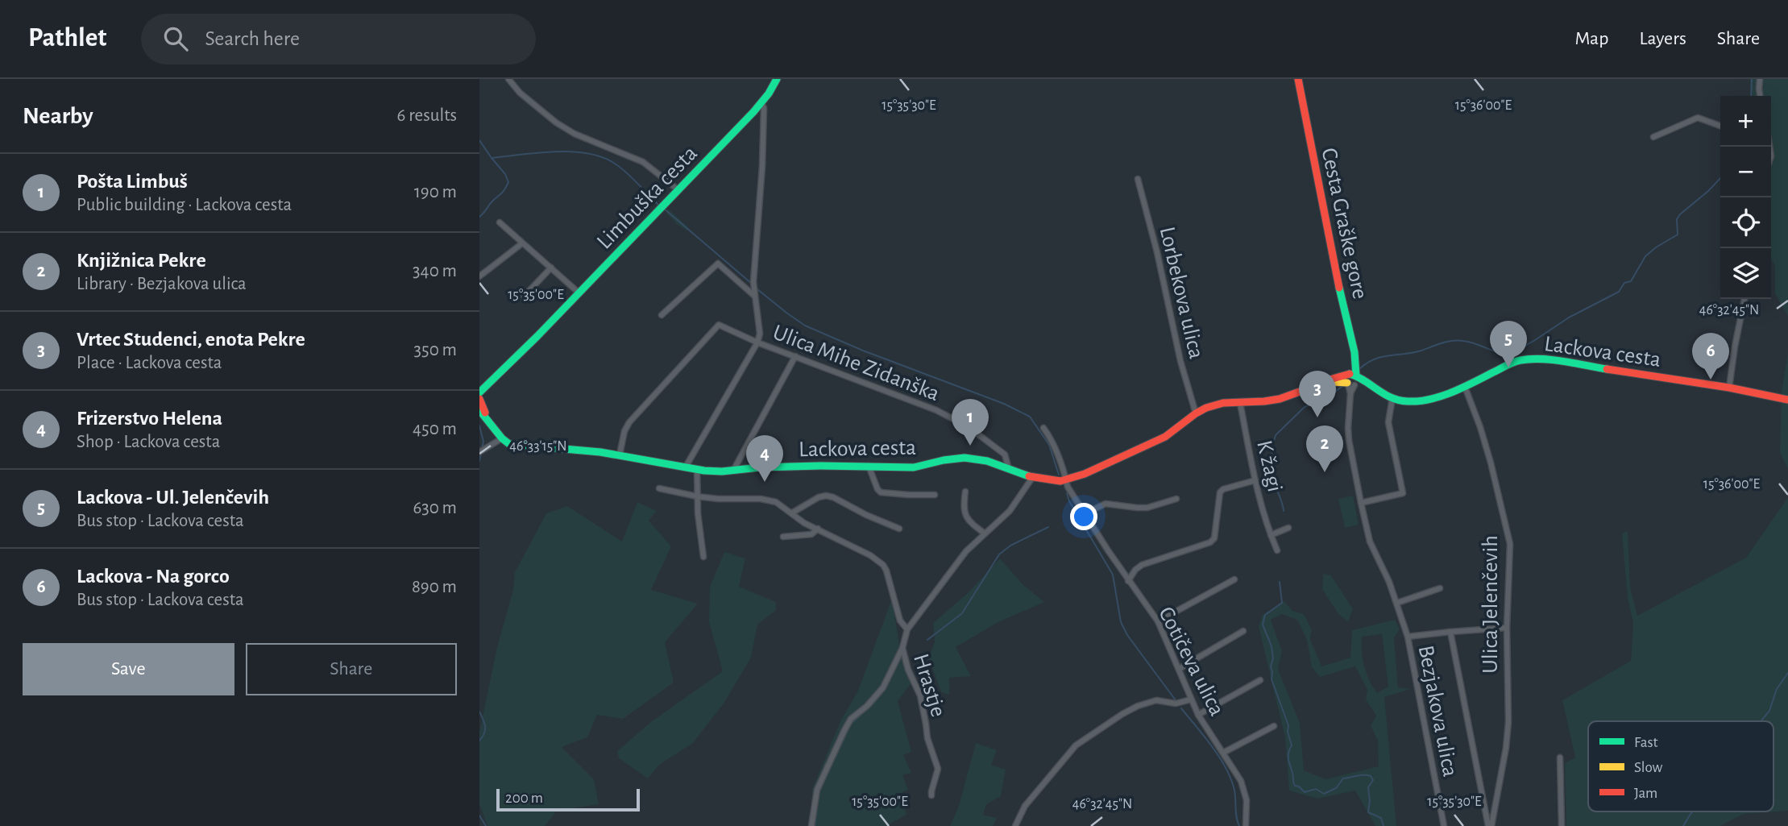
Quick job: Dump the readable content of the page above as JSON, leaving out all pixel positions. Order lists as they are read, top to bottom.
{
  "streets": {
    "street": [
      "Limbuška cesta",
      "Cesta Graške gore",
      "Lorbekova ulica",
      "Lackova cesta",
      "Ulica Mihe Zidanška",
      "K žagi",
      "Ulica Jelenčevih",
      "Cotičeva ulica",
      "Hrastje",
      "Bezjakova ulica"
    ]
  },
  "crossings": [
    ["Limbuška cesta", "Ulica Mihe Zidanška"],
    ["Cesta Graške gore", "Lackova cesta"],
    ["Cesta Graške gore", "Bezjakova ulica"],
    ["Lorbekova ulica", "Lackova cesta"],
    ["Lackova cesta", "Ulica Mihe Zidanška"],
    ["Lackova cesta", "K žagi"],
    ["Lackova cesta", "Ulica Jelenčevih"],
    ["Lackova cesta", "Cotičeva ulica"],
    ["Lackova cesta", "Bezjakova ulica"]
  ],
  "legend": ["Fast", "Slow", "Jam"],
  "scale_bar": "200 m",
  "page": {
    "header": "Pathlet",
    "search": "Search here",
    "nav": ["Map", "Layers", "Share"],
    "heading": ["Nearby", "6 results"],
    "map_buttons": ["+", "−"],
    "list": [
      {
        "mark": "1",
        "name": "Pošta Limbuš",
        "note": "Public building · Lackova cesta",
        "value": "190 m"
      },
      {
        "mark": "2",
        "name": "Knjižnica Pekre",
        "note": "Library · Bezjakova ulica",
        "value": "340 m"
      },
      {
        "mark": "3",
        "name": "Vrtec Studenci, enota Pekre",
        "note": "Place · Lackova cesta",
        "value": "350 m"
      },
      {
        "mark": "4",
        "name": "Frizerstvo Helena",
        "note": "Shop · Lackova cesta",
        "value": "450 m"
      },
      {
        "mark": "5",
        "name": "Lackova - Ul. Jelenčevih",
        "note": "Bus stop · Lackova cesta",
        "value": "630 m"
      },
      {
        "mark": "6",
        "name": "Lackova - Na gorco",
        "note": "Bus stop · Lackova cesta",
        "value": "890 m"
      }
    ],
    "pins": [
      "5",
      "6",
      "3",
      "1",
      "2",
      "4"
    ],
    "buttons": ["Save", "Share"],
    "scale": "200 m"
  },
  "coordinates": [
    "15°35'30\"E",
    "15°36'00\"E",
    "15°35'00\"E",
    "46°32'45\"N",
    "46°33'15\"N"
  ]
}
